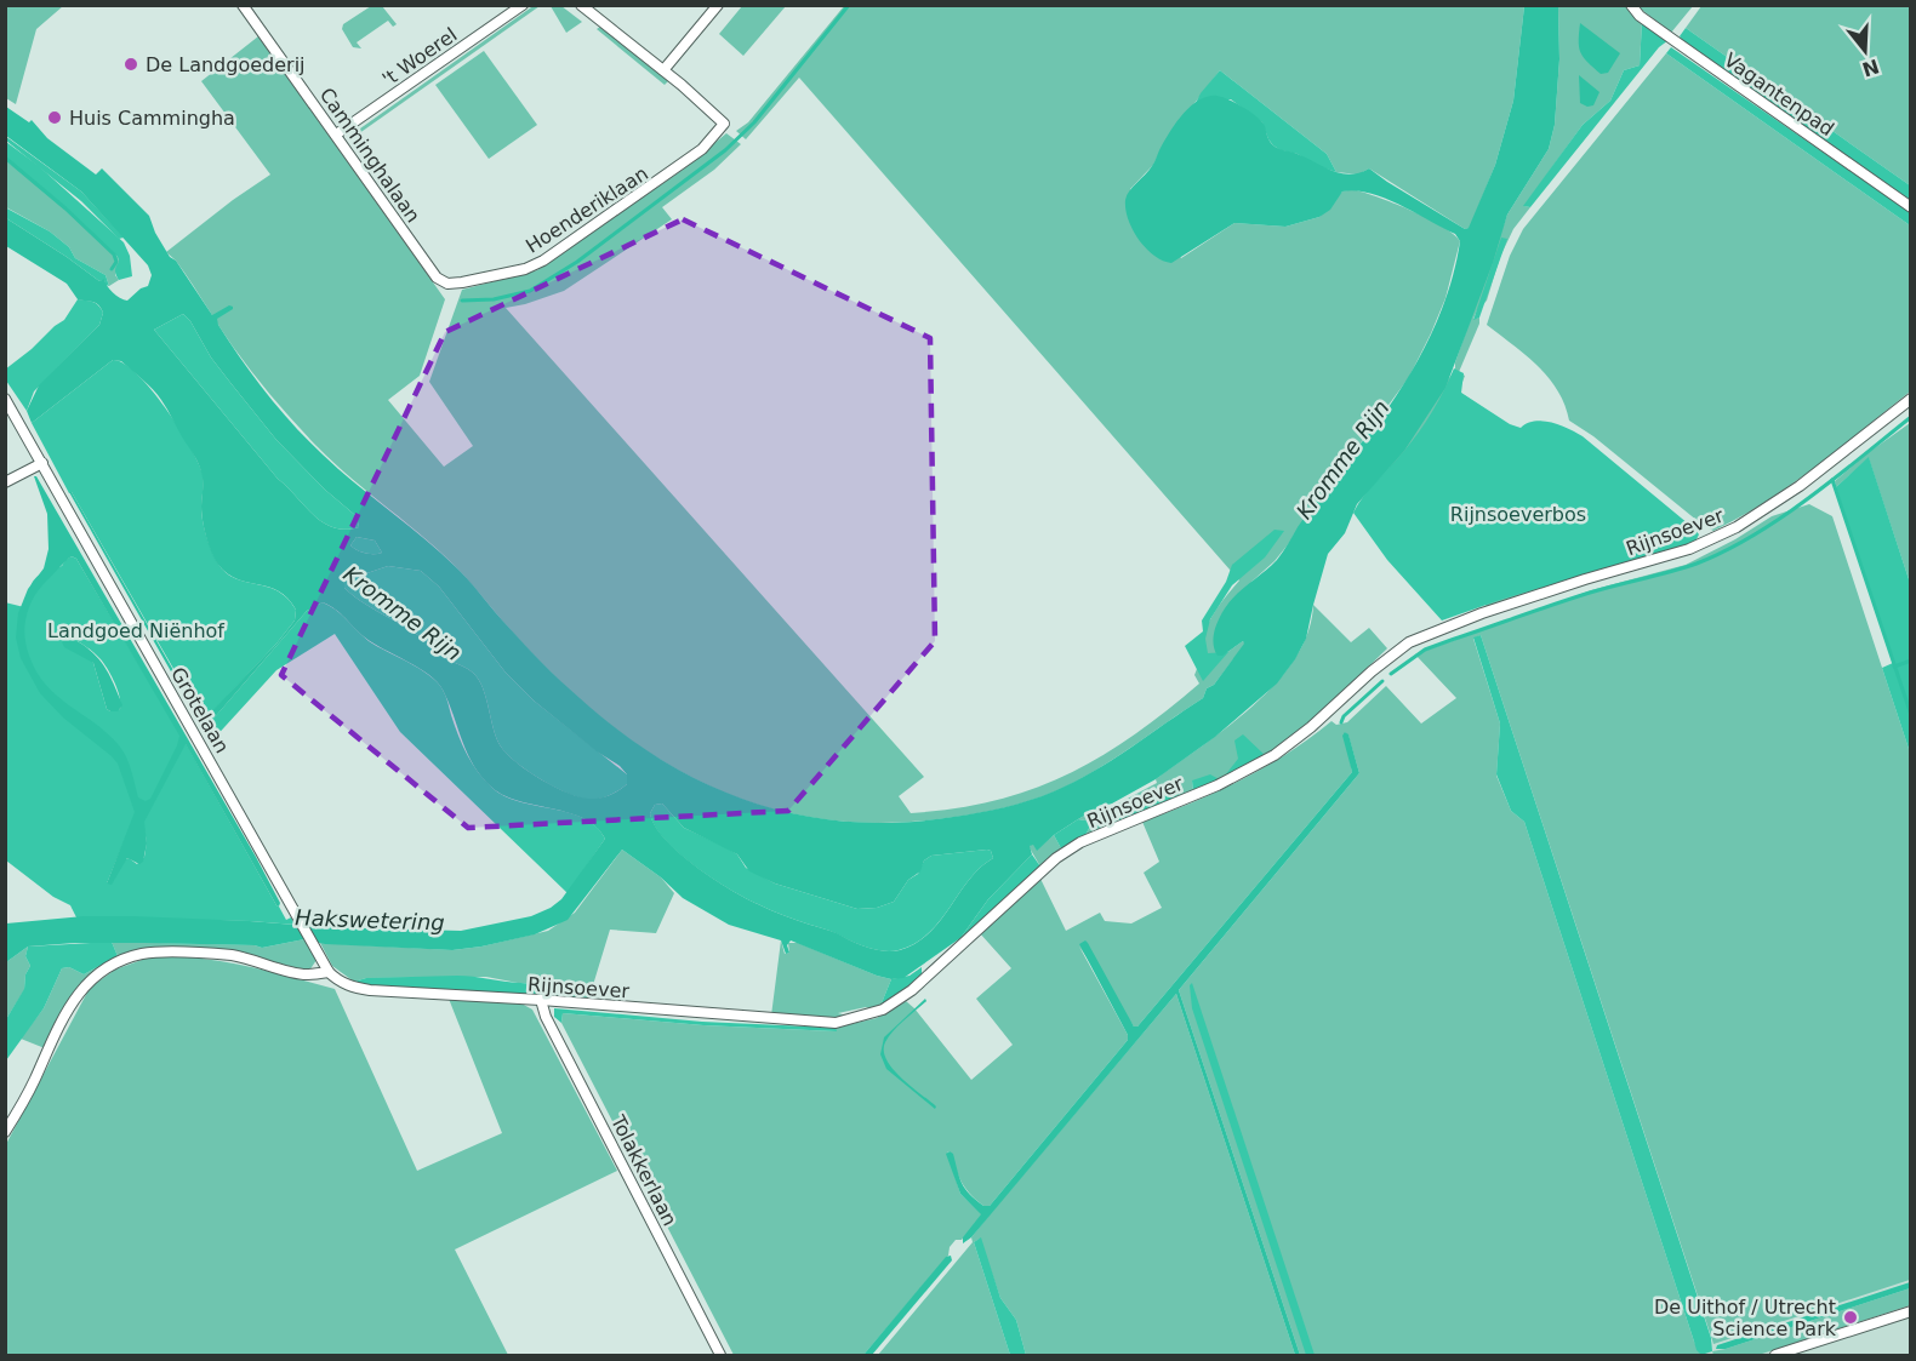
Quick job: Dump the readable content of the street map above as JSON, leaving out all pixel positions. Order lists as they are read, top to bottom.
{
  "streets": {
    "street": [
      "'t Woerel",
      "Vagantenpad",
      "Camminghalaan",
      "Hoenderiklaan",
      "Rijnsoever",
      "Grotelaan",
      "Tolakkerlaan"
    ]
  },
  "crossings": [
    ["'t Woerel", "Camminghalaan"],
    ["Camminghalaan", "Hoenderiklaan"],
    ["Rijnsoever", "Grotelaan"],
    ["Rijnsoever", "Tolakkerlaan"]
  ],
  "water": ["Kromme Rijn", "Hakswetering"],
  "parks": ["Rijnsoeverbos", "Landgoed Niënhof"],
  "places": ["De Landgoederij", "Huis Cammingha", "De Uithof / Utrecht Science Park"],
  "north": "bottom"
}
